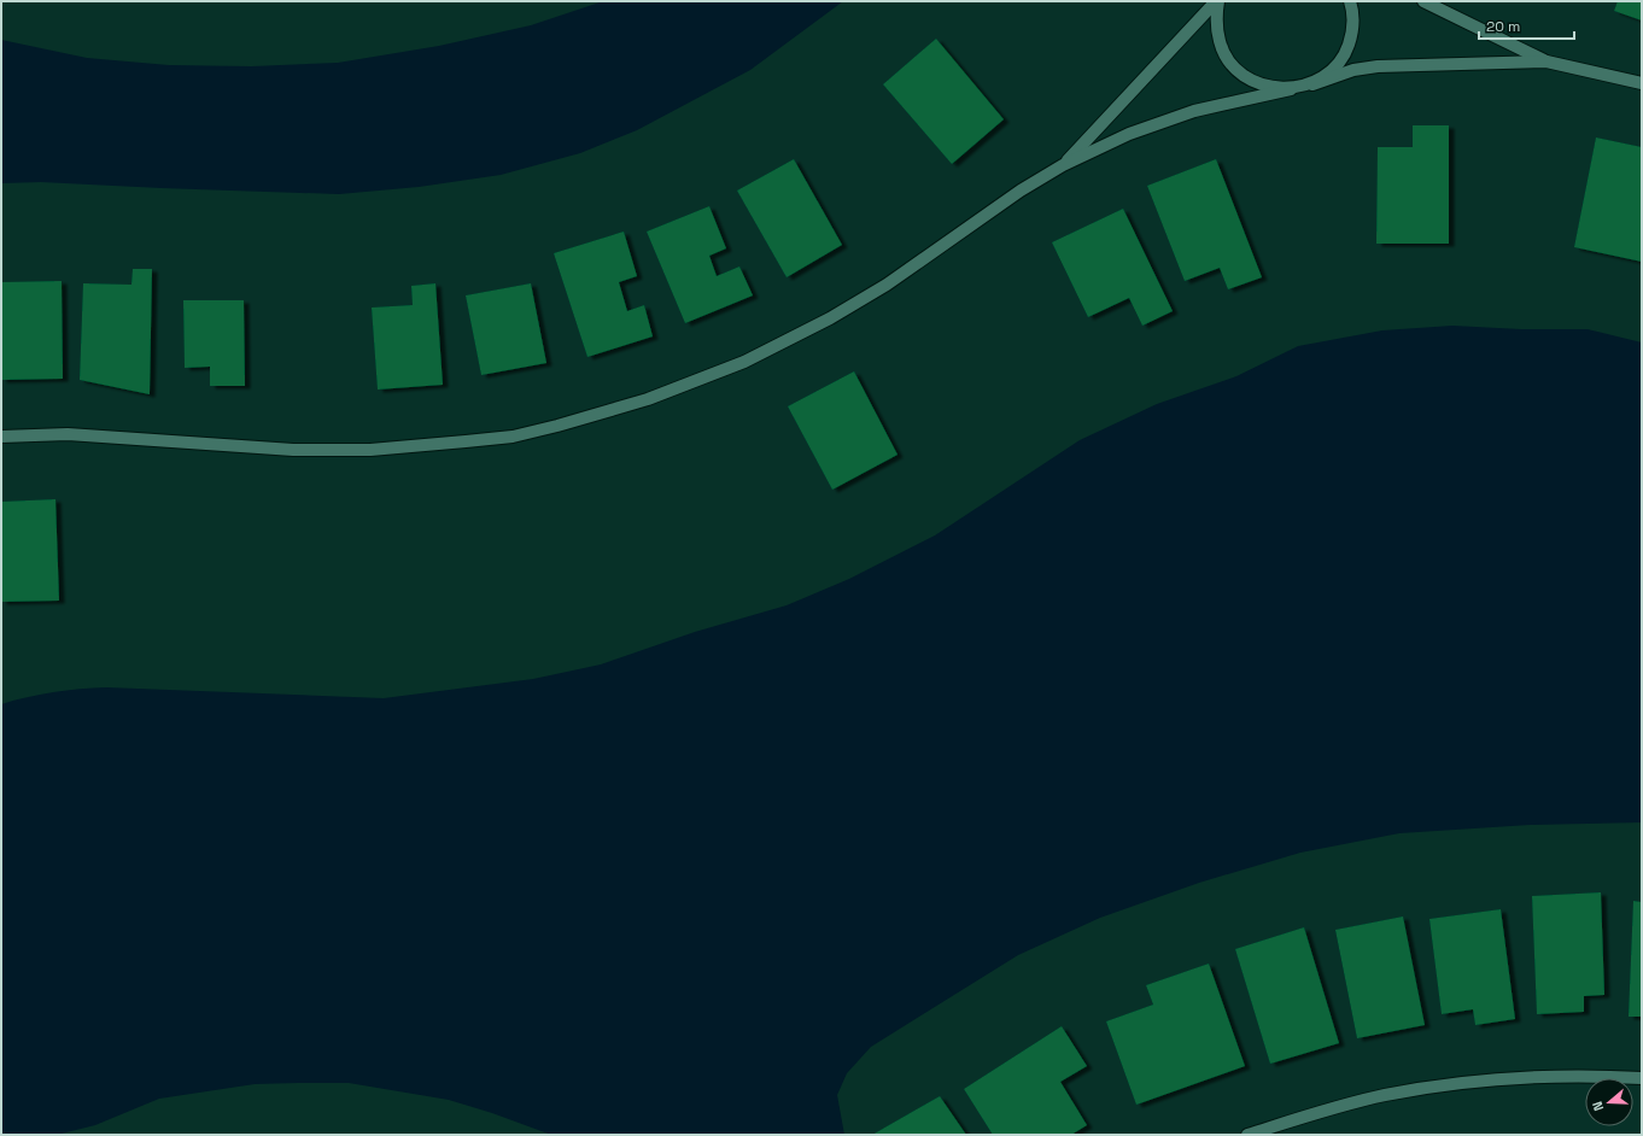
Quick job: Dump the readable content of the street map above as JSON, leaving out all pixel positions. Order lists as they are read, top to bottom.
{
  "scale_bar": "20 m",
  "north": "left"
}
